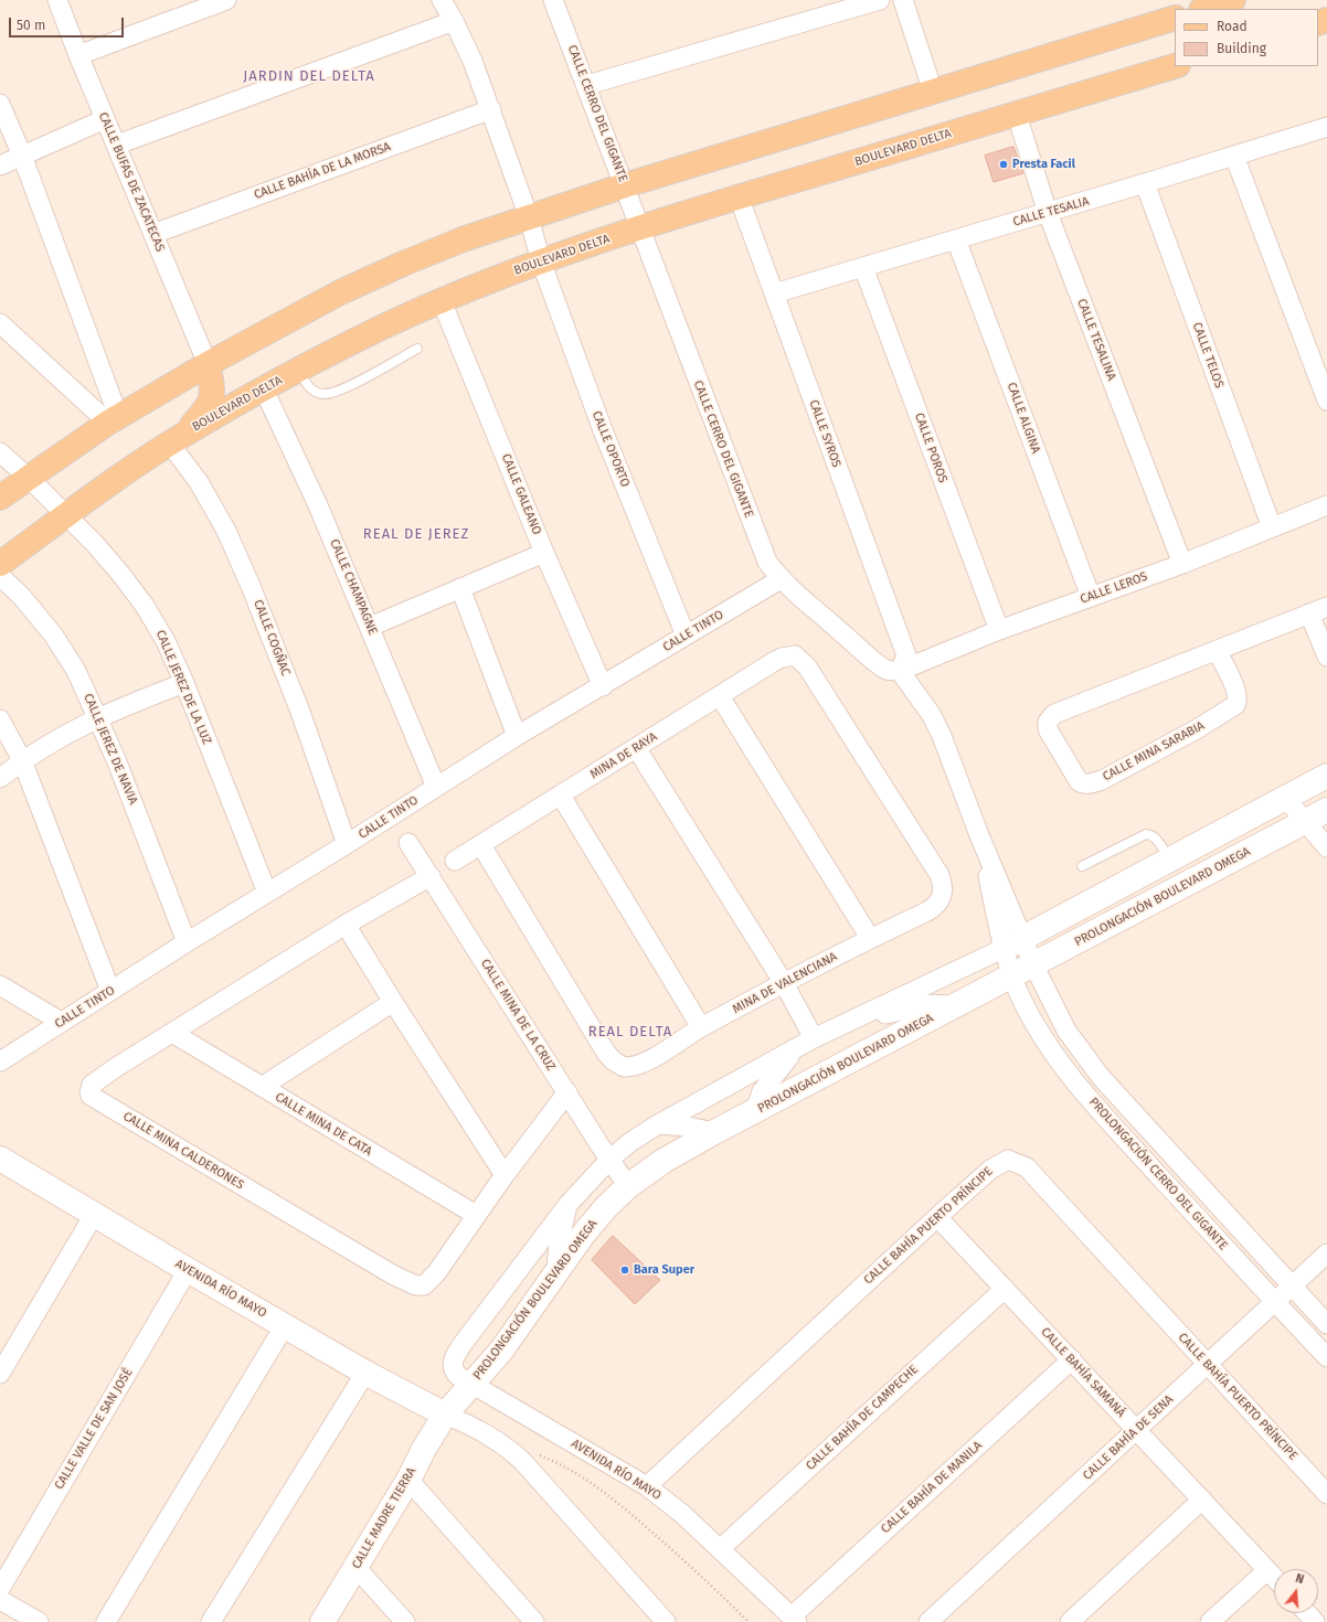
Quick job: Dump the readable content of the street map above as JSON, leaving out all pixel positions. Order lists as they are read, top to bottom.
{
  "streets": {
    "main road": ["BOULEVARD DELTA"],
    "street": [
      "CALLE CERRO DEL GIGANTE",
      "CALLE BAHÍA DE LA MORSA",
      "CALLE BUFAS DE ZACATECAS",
      "CALLE TESALIA",
      "CALLE TESALINA",
      "CALLE TELOS",
      "CALLE ALGINA",
      "CALLE SYROS",
      "CALLE POROS",
      "CALLE OPORTO",
      "CALLE GALEANO",
      "CALLE CHAMPAGNE",
      "CALLE LEROS",
      "CALLE TINTO",
      "CALLE COGÑAC",
      "CALLE JEREZ DE LA LUZ",
      "CALLE JEREZ DE NAVIA",
      "CALLE MINA SARABIA",
      "MINA DE RAYA",
      "PROLONGACIÓN BOULEVARD OMEGA",
      "MINA DE VALENCIANA",
      "CALLE MINA DE LA CRUZ",
      "CALLE MINA DE CATA",
      "CALLE MINA CALDERONES",
      "PROLONGACIÓN CERRO DEL GIGANTE",
      "CALLE BAHÍA PUERTO PRÍNCIPE",
      "AVENIDA RÍO MAYO",
      "CALLE BAHÍA SAMANÁ",
      "CALLE BAHÍA DE CAMPECHE",
      "CALLE VALLE DE SAN JOSÉ",
      "CALLE BAHÍA DE SENA",
      "CALLE BAHÍA DE MANILA",
      "CALLE MADRE TIERRA"
    ]
  },
  "crossings": [
    ["CALLE CERRO DEL GIGANTE", "BOULEVARD DELTA"],
    ["CALLE CERRO DEL GIGANTE", "CALLE SYROS"],
    ["CALLE CERRO DEL GIGANTE", "CALLE LEROS"],
    ["CALLE CERRO DEL GIGANTE", "CALLE TINTO"],
    ["BOULEVARD DELTA", "CALLE TESALINA"],
    ["BOULEVARD DELTA", "CALLE SYROS"],
    ["BOULEVARD DELTA", "CALLE OPORTO"],
    ["BOULEVARD DELTA", "CALLE GALEANO"],
    ["BOULEVARD DELTA", "CALLE CHAMPAGNE"],
    ["BOULEVARD DELTA", "CALLE COGÑAC"],
    ["BOULEVARD DELTA", "CALLE JEREZ DE LA LUZ"],
    ["CALLE BAHÍA DE LA MORSA", "CALLE BUFAS DE ZACATECAS"],
    ["CALLE BAHÍA DE LA MORSA", "CALLE OPORTO"],
    ["CALLE TESALIA", "CALLE TESALINA"],
    ["CALLE TESALIA", "CALLE TELOS"],
    ["CALLE TESALIA", "CALLE ALGINA"],
    ["CALLE TESALIA", "CALLE SYROS"],
    ["CALLE TESALIA", "CALLE POROS"],
    ["CALLE TESALINA", "CALLE LEROS"],
    ["CALLE TELOS", "CALLE LEROS"],
    ["CALLE ALGINA", "CALLE LEROS"],
    ["CALLE SYROS", "CALLE LEROS"],
    ["CALLE POROS", "CALLE LEROS"],
    ["CALLE OPORTO", "CALLE TINTO"],
    ["CALLE GALEANO", "CALLE TINTO"],
    ["CALLE CHAMPAGNE", "CALLE TINTO"],
    ["CALLE TINTO", "CALLE COGÑAC"],
    ["CALLE TINTO", "CALLE JEREZ DE LA LUZ"],
    ["CALLE TINTO", "CALLE JEREZ DE NAVIA"],
    ["MINA DE RAYA", "MINA DE VALENCIANA"],
    ["PROLONGACIÓN BOULEVARD OMEGA", "CALLE MINA DE LA CRUZ"],
    ["PROLONGACIÓN BOULEVARD OMEGA", "PROLONGACIÓN CERRO DEL GIGANTE"],
    ["PROLONGACIÓN BOULEVARD OMEGA", "AVENIDA RÍO MAYO"],
    ["PROLONGACIÓN BOULEVARD OMEGA", "CALLE MADRE TIERRA"],
    ["CALLE MINA DE LA CRUZ", "CALLE MINA CALDERONES"],
    ["CALLE MINA DE CATA", "CALLE MINA CALDERONES"],
    ["PROLONGACIÓN CERRO DEL GIGANTE", "CALLE BAHÍA DE SENA"],
    ["CALLE BAHÍA PUERTO PRÍNCIPE", "AVENIDA RÍO MAYO"],
    ["CALLE BAHÍA PUERTO PRÍNCIPE", "CALLE BAHÍA SAMANÁ"],
    ["CALLE BAHÍA PUERTO PRÍNCIPE", "CALLE BAHÍA DE SENA"],
    ["AVENIDA RÍO MAYO", "CALLE BAHÍA DE CAMPECHE"],
    ["AVENIDA RÍO MAYO", "CALLE VALLE DE SAN JOSÉ"],
    ["AVENIDA RÍO MAYO", "CALLE BAHÍA DE MANILA"],
    ["AVENIDA RÍO MAYO", "CALLE MADRE TIERRA"],
    ["CALLE BAHÍA SAMANÁ", "CALLE BAHÍA DE CAMPECHE"],
    ["CALLE BAHÍA SAMANÁ", "CALLE BAHÍA DE SENA"],
    ["CALLE BAHÍA SAMANÁ", "CALLE BAHÍA DE MANILA"]
  ],
  "districts": ["JARDIN DEL DELTA", "REAL DE JEREZ", "REAL DELTA"],
  "places": ["Presta Facil", "Bara Super"],
  "legend": ["Road", "Building"],
  "scale_bar": "50 m",
  "north": "top"
}
